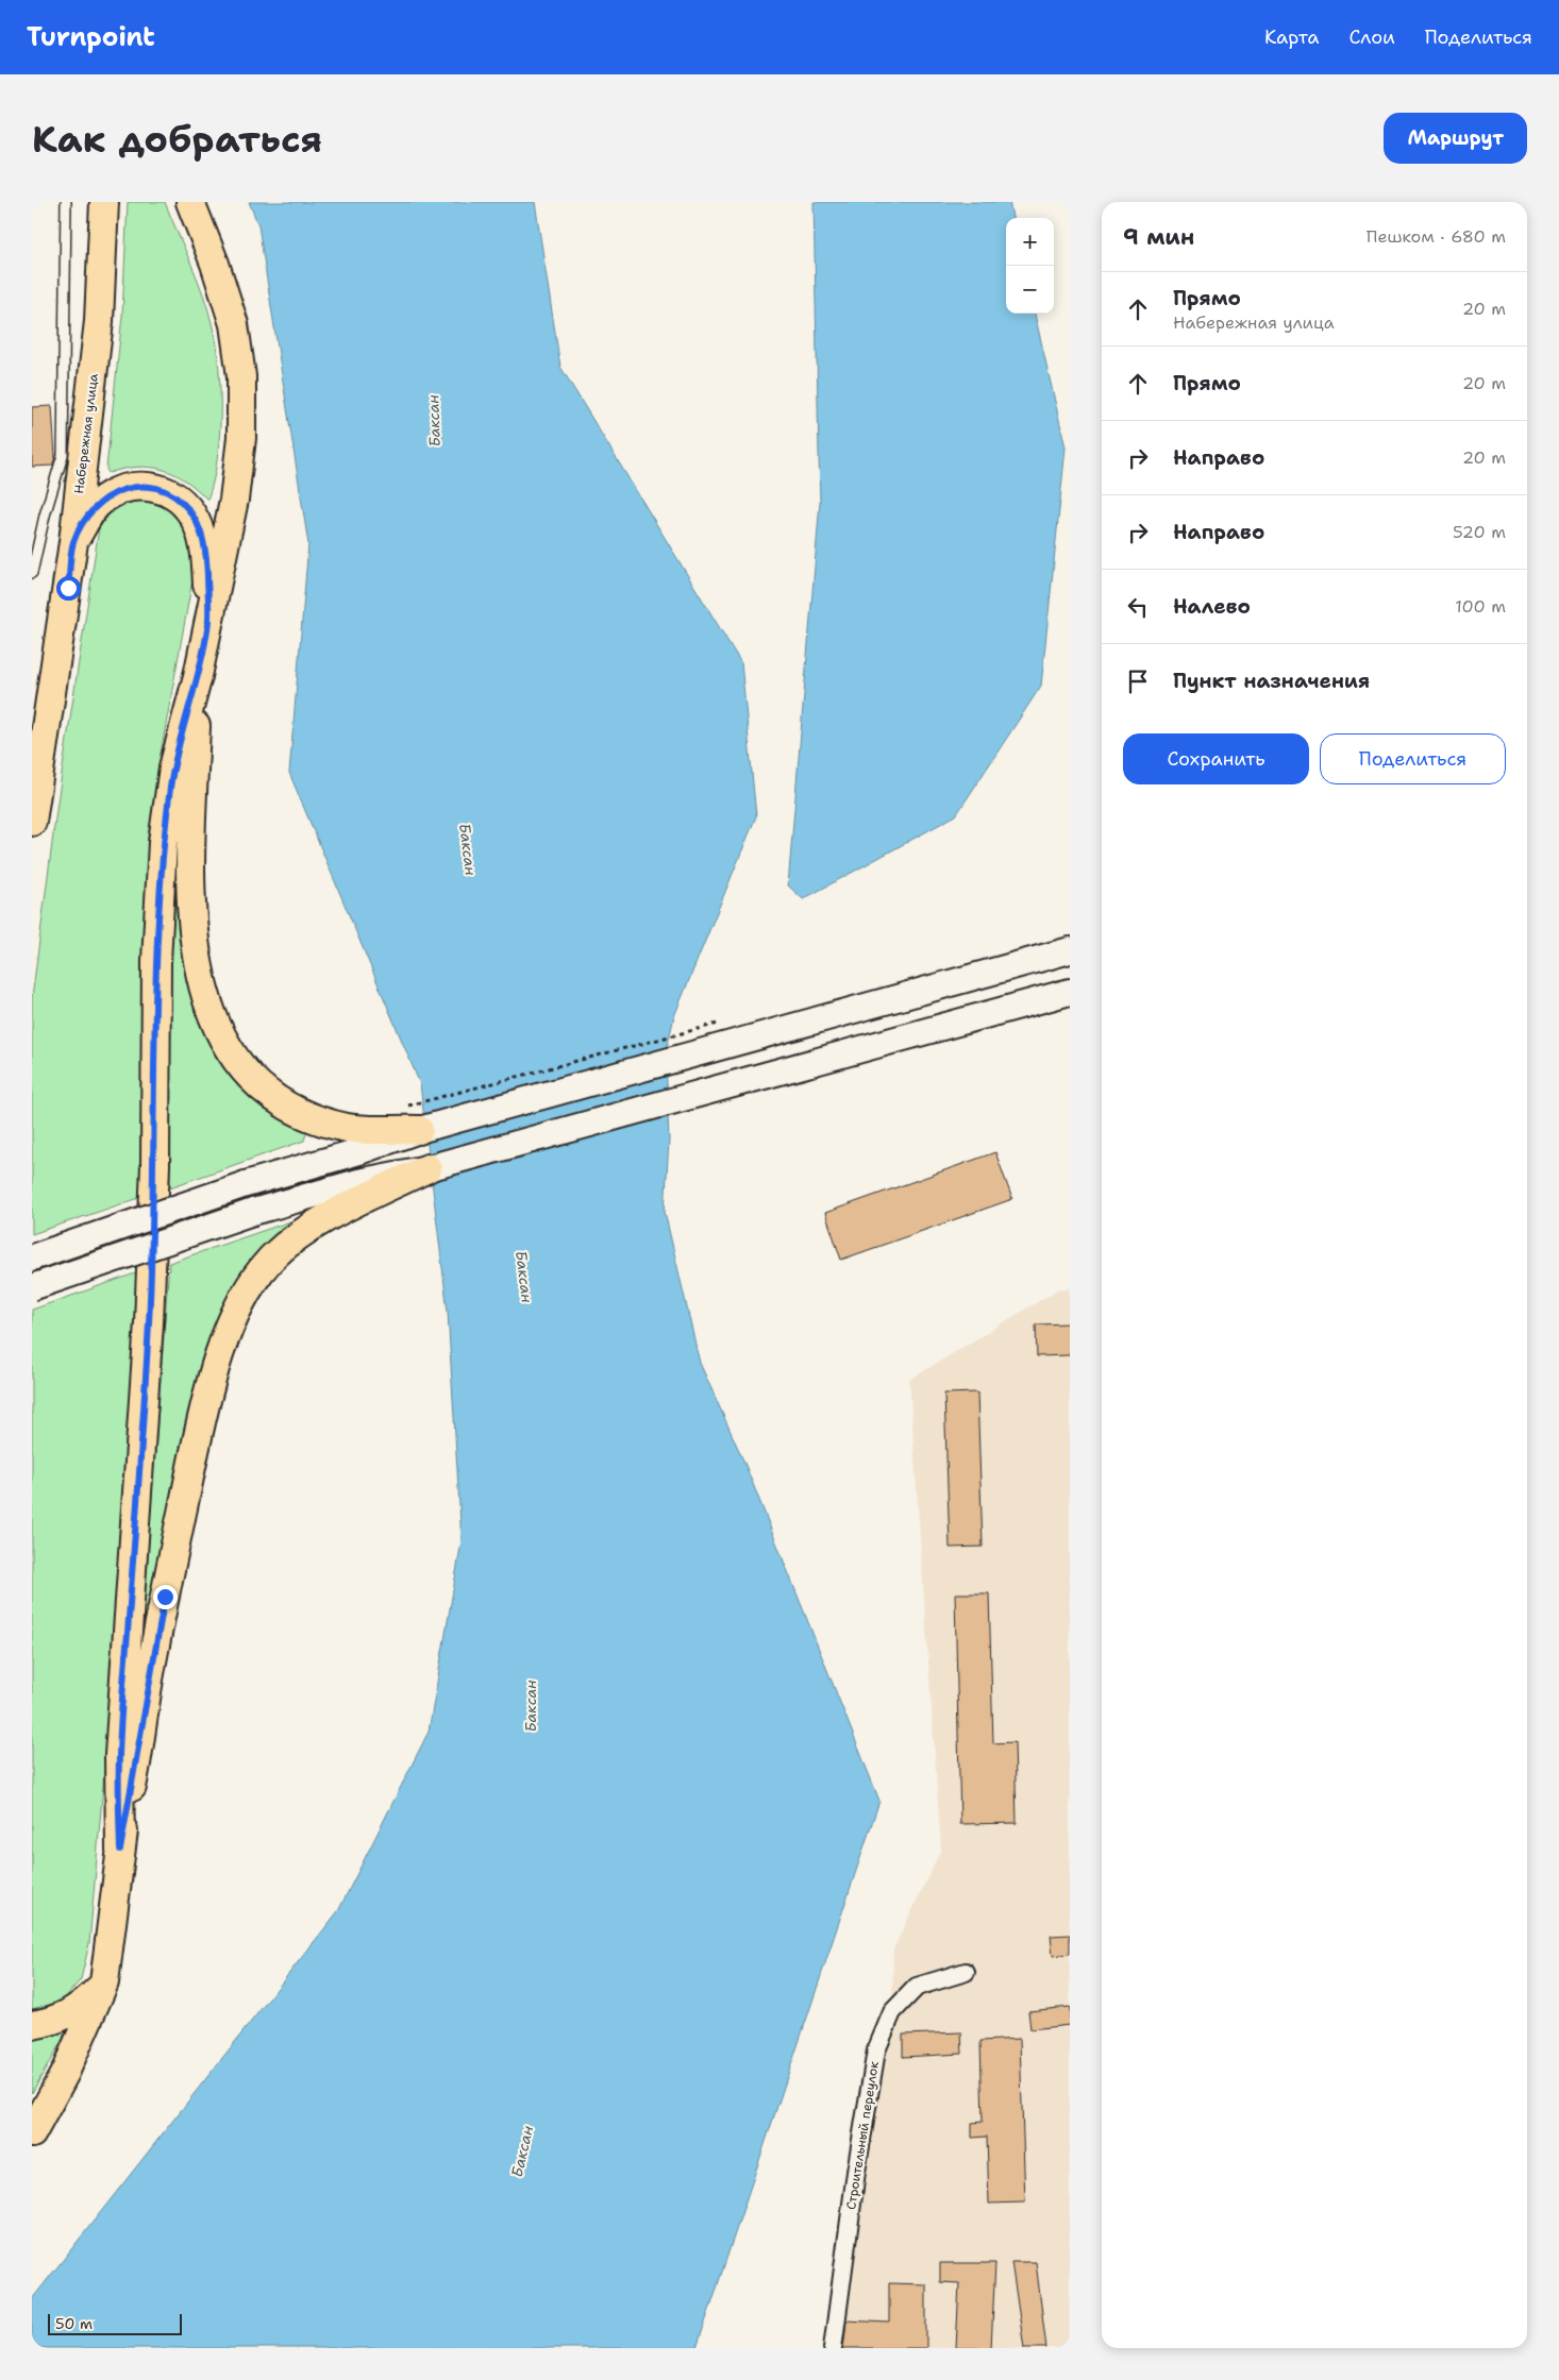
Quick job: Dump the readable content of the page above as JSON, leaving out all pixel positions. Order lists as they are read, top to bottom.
{
  "streets": {
    "main road": ["Набережная улица"],
    "street": ["Строительный переулок"]
  },
  "water": ["Баксан"],
  "scale_bar": "50 m",
  "page": {
    "header": "Turnpoint",
    "nav": ["Карта", "Слои", "Поделиться"],
    "buttons": [
      "Маршрут",
      ["Сохранить", "Поделиться"]
    ],
    "title": "Как добраться",
    "heading": ["9 мин", "Пешком · 680 m"],
    "map_buttons": ["+", "−"],
    "list": [
      ["Прямо", "Набережная улица", "20 m"],
      ["Прямо", "20 m"],
      ["Направо", "20 m"],
      ["Направо", "520 m"],
      ["Налево", "100 m"],
      "Пункт назначения"
    ],
    "scale": "50 m"
  }
}
